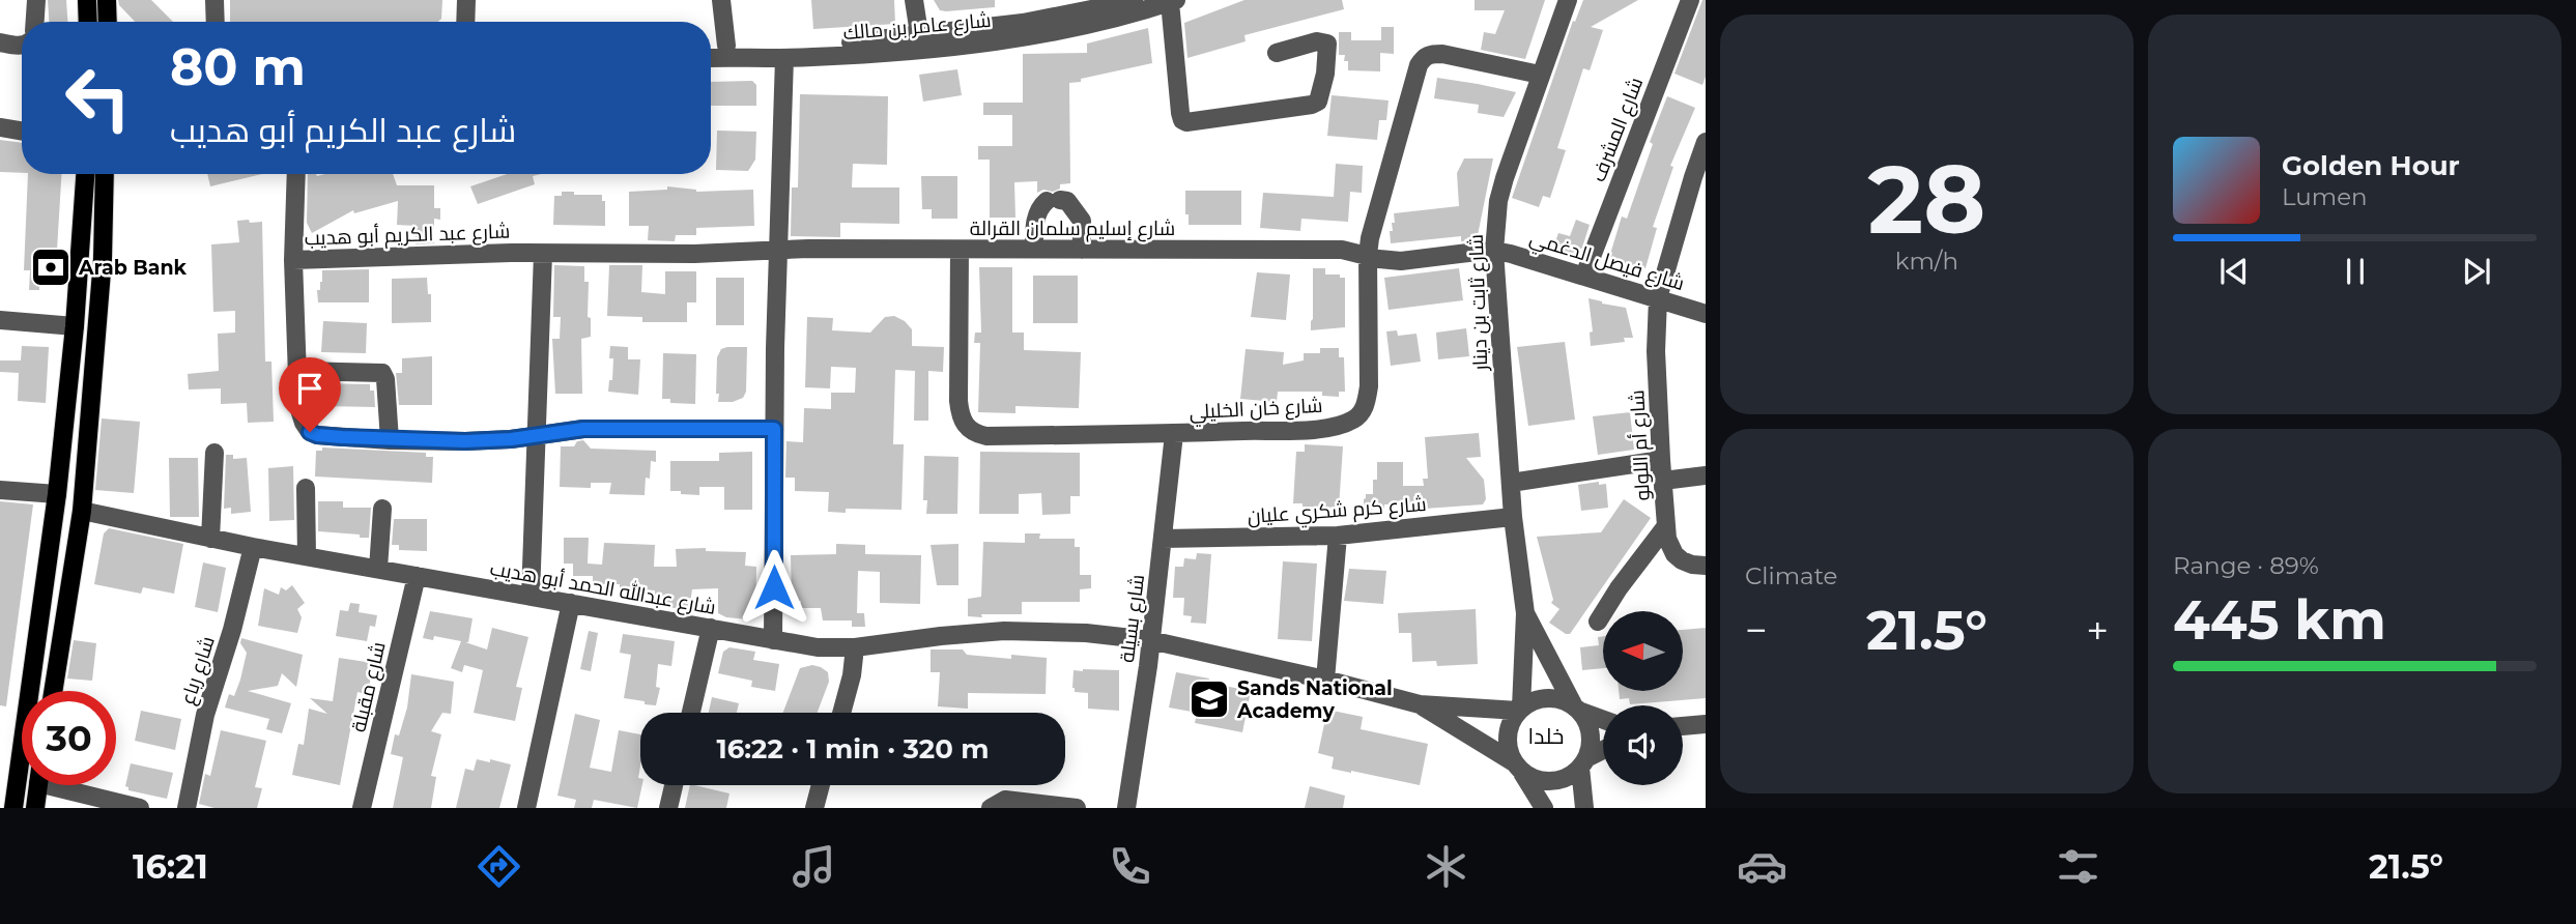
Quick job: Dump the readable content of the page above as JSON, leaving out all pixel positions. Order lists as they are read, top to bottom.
{
  "streets": {
    "street": [
      "شارع عامر بن مالك",
      "شارع المشرف",
      "شارع إسليم سلمان القرالة",
      "شارع عبد الكريم أبو هديب",
      "شارع فيصل الدغمي",
      "شارع ثابت بن دينار",
      "شارع خان الخليلي",
      "شارع أم اللولو",
      "شارع كرم شكري عليان",
      "شارع عبدالله الحمد أبو هديب",
      "شارع بسيلة",
      "شارع رباع",
      "شارع مقبلة"
    ]
  },
  "crossings": [
    ["شارع المشرف", "شارع فيصل الدغمي"],
    ["شارع إسليم سلمان القرالة", "شارع عبد الكريم أبو هديب"],
    ["شارع إسليم سلمان القرالة", "شارع فيصل الدغمي"],
    ["شارع إسليم سلمان القرالة", "شارع ثابت بن دينار"],
    ["شارع إسليم سلمان القرالة", "شارع خان الخليلي"],
    ["شارع فيصل الدغمي", "شارع ثابت بن دينار"],
    ["شارع فيصل الدغمي", "شارع أم اللولو"],
    ["شارع ثابت بن دينار", "شارع خان الخليلي"],
    ["شارع ثابت بن دينار", "شارع كرم شكري عليان"],
    ["شارع ثابت بن دينار", "شارع عبدالله الحمد أبو هديب"],
    ["شارع خان الخليلي", "شارع بسيلة"],
    ["شارع كرم شكري عليان", "شارع بسيلة"],
    ["شارع عبدالله الحمد أبو هديب", "شارع بسيلة"],
    ["شارع عبدالله الحمد أبو هديب", "شارع رباع"],
    ["شارع عبدالله الحمد أبو هديب", "شارع مقبلة"]
  ],
  "districts": ["خلدا"],
  "places": {
    "bank": ["Arab Bank"],
    "school or university": ["Sands National Academy"]
  },
  "north": "left",
  "page": {
    "tile": [
      ["28", "km/h"],
      "Climate",
      ["Range · 89%", "445 km"]
    ],
    "turn": ["80 m", "شارع عبد الكريم أبو هديب"],
    "song": ["Golden Hour", "Lumen"],
    "heat": ["−", "21.5°", "+"],
    "limit": "30",
    "trip": "16:22 · 1 min · 320 m",
    "tabs": ["16:21", "21.5°"]
  }
}
